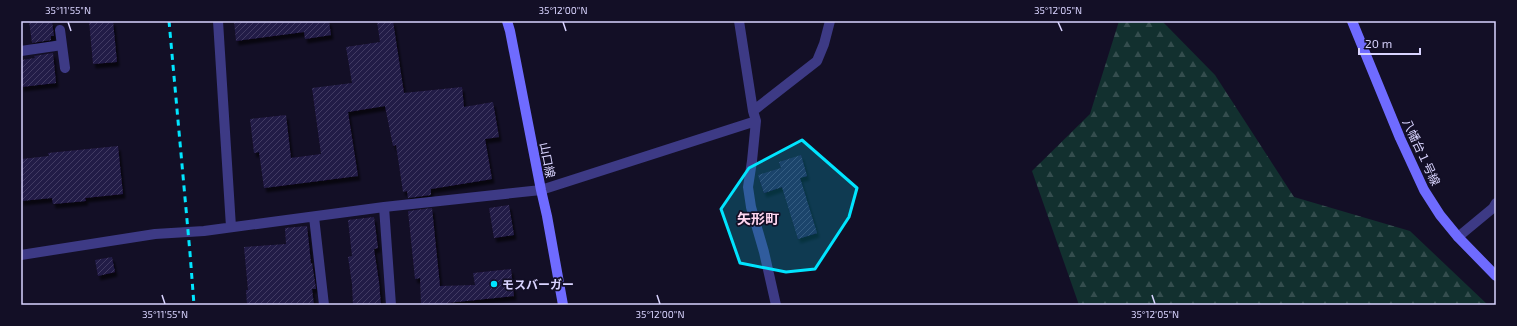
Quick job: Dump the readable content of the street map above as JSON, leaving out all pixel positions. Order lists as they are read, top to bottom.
{
  "streets": {
    "street": ["八幡台１号線", "山口線"]
  },
  "districts": ["矢形町"],
  "places": ["モスバーガー"],
  "scale_bar": "20 m",
  "coordinates": ["35°11'55\"N", "35°12'00\"N", "35°12'05\"N"]
}
